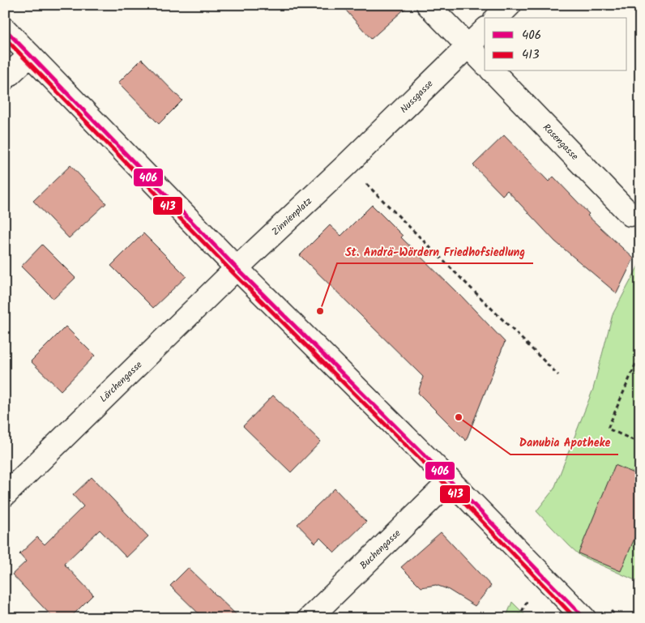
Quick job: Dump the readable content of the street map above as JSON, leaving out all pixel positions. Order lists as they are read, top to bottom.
{
  "streets": {
    "street": [
      "Nussgasse",
      "Rosengasse",
      "Zinnienplatz",
      "Lärchengasse",
      "Buchengasse"
    ]
  },
  "crossings": [
    ["Nussgasse", "Zinnienplatz"],
    ["Zinnienplatz", "Lärchengasse"]
  ],
  "places": ["St. Andrä-Wördern Friedhofsiedlung", "Danubia Apotheke"],
  "lines": ["transit line 406", "transit line 413"],
  "legend": ["406", "413"]
}
